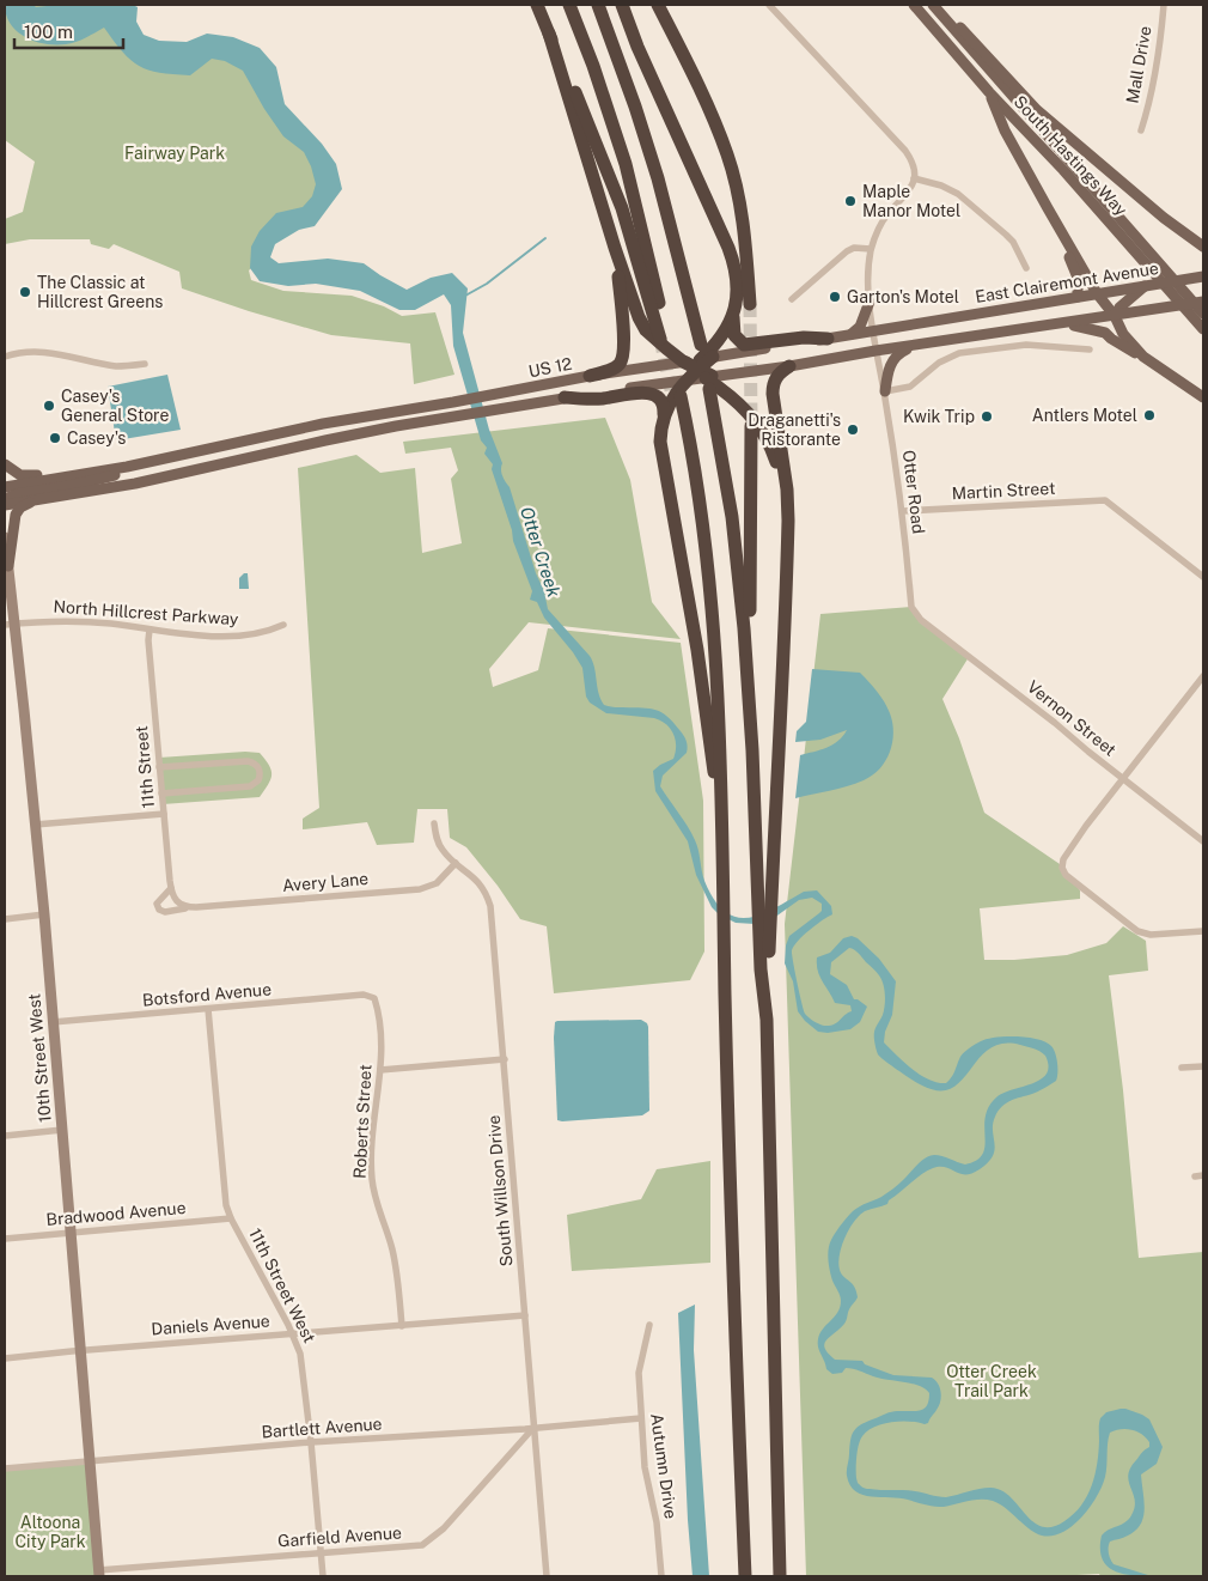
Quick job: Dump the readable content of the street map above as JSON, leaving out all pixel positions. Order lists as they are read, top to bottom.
{
  "streets": {
    "main road": ["South Hastings Way", "East Clairemont Avenue", "US 12"],
    "street": [
      "Mall Drive",
      "Martin Street",
      "Otter Road",
      "North Hillcrest Parkway",
      "Vernon Street",
      "11th Street",
      "Avery Lane",
      "Botsford Avenue",
      "10th Street West",
      "Roberts Street",
      "South Willson Drive",
      "Bradwood Avenue",
      "11th Street West",
      "Daniels Avenue",
      "Bartlett Avenue",
      "Autumn Drive",
      "Garfield Avenue"
    ]
  },
  "crossings": [
    ["East Clairemont Avenue", "US 12"],
    ["East Clairemont Avenue", "Otter Road"],
    ["Martin Street", "Otter Road"],
    ["Otter Road", "Vernon Street"],
    ["North Hillcrest Parkway", "11th Street"],
    ["North Hillcrest Parkway", "10th Street West"],
    ["11th Street", "Avery Lane"],
    ["Avery Lane", "South Willson Drive"],
    ["Botsford Avenue", "10th Street West"],
    ["Botsford Avenue", "Roberts Street"],
    ["Botsford Avenue", "11th Street West"],
    ["10th Street West", "Bradwood Avenue"],
    ["10th Street West", "Daniels Avenue"],
    ["10th Street West", "Bartlett Avenue"],
    ["10th Street West", "Garfield Avenue"],
    ["Roberts Street", "Daniels Avenue"],
    ["South Willson Drive", "Daniels Avenue"],
    ["South Willson Drive", "Bartlett Avenue"],
    ["South Willson Drive", "Garfield Avenue"],
    ["Bradwood Avenue", "11th Street West"],
    ["11th Street West", "Daniels Avenue"],
    ["11th Street West", "Bartlett Avenue"],
    ["11th Street West", "Garfield Avenue"],
    ["Bartlett Avenue", "Autumn Drive"],
    ["Bartlett Avenue", "Garfield Avenue"]
  ],
  "water": ["Otter Creek"],
  "parks": ["Fairway Park", "Otter Creek Trail Park", "Altoona City Park"],
  "places": [
    "Maple Manor Motel",
    "The Classic at Hillcrest Greens",
    "Garton's Motel",
    "Casey's General Store",
    "Antlers Motel",
    "Kwik Trip",
    "Draganetti's Ristorante",
    "Casey's"
  ],
  "scale_bar": "100 m"
}
